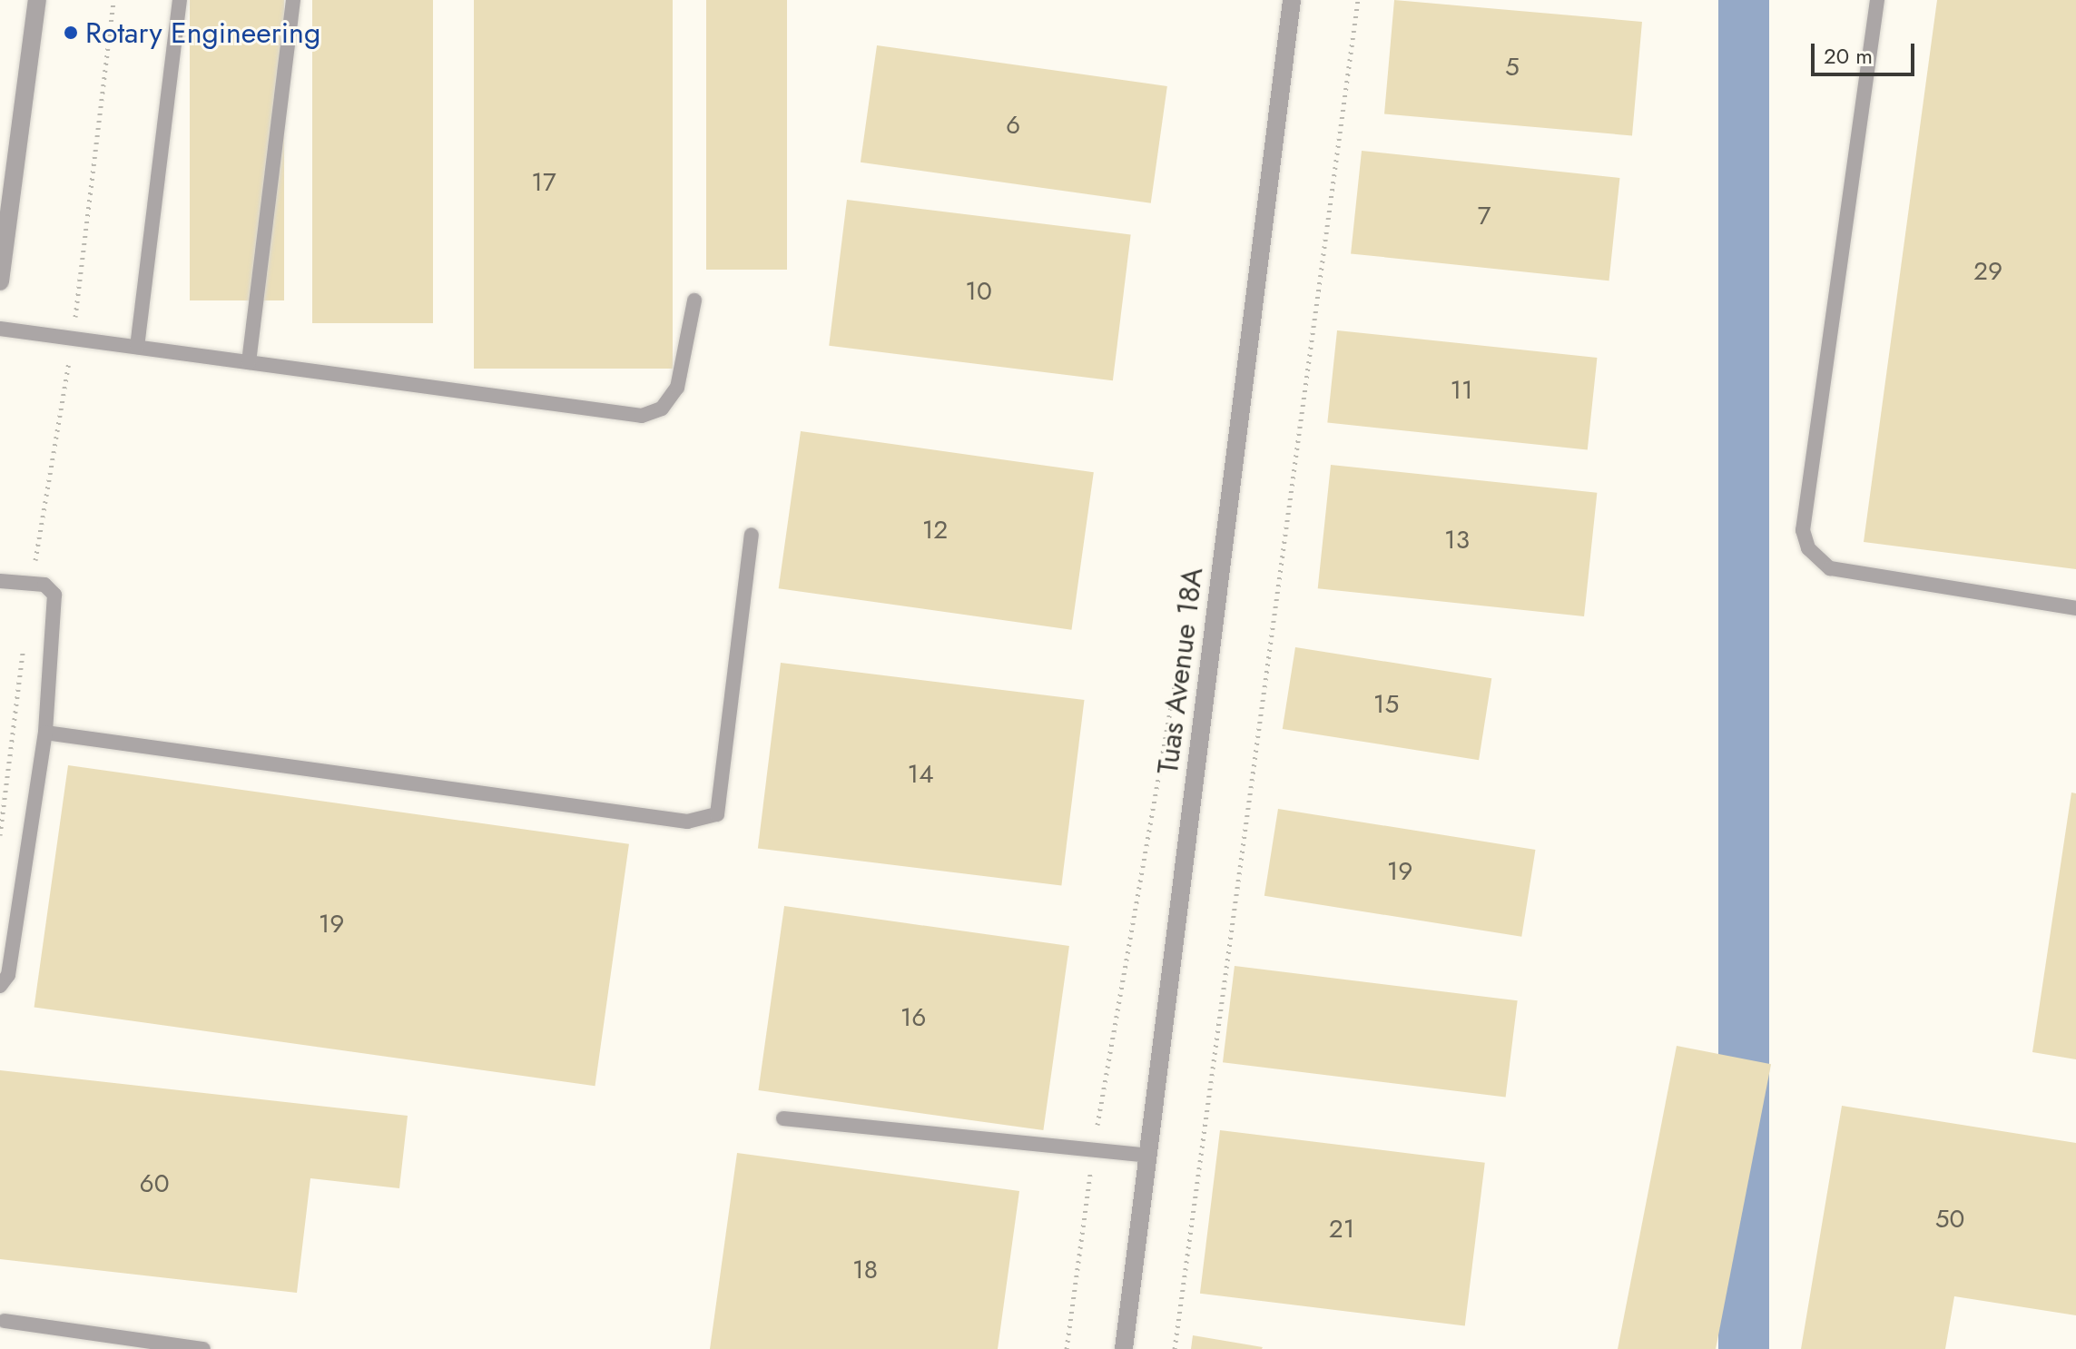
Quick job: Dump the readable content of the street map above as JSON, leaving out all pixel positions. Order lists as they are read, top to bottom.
{
  "streets": {
    "street": ["Tuas Avenue 18A"]
  },
  "places": ["Rotary Engineering"],
  "house_numbers": [
    "5",
    "6",
    "17",
    "7",
    "29",
    "10",
    "11",
    "12",
    "13",
    "15",
    "14",
    "19",
    "19",
    "16",
    "60",
    "50",
    "21",
    "18"
  ],
  "scale_bar": "20 m"
}
